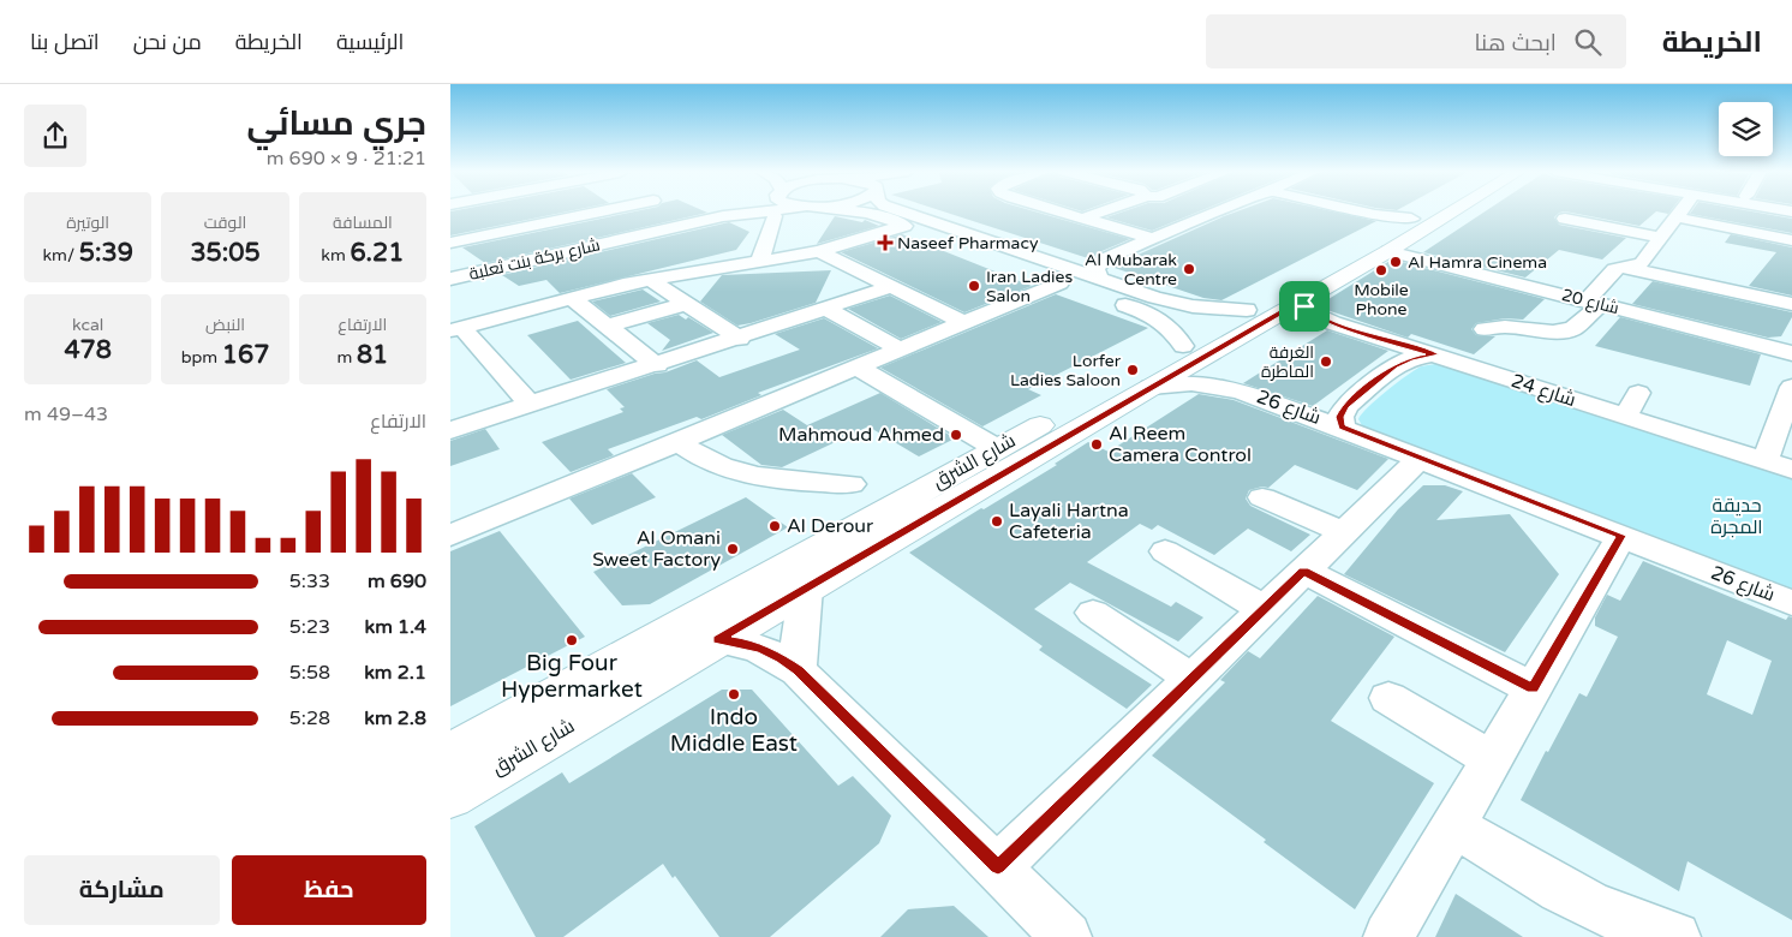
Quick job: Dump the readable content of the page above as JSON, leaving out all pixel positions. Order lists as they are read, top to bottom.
{
  "streets": {
    "main road": ["شارع الشرق"],
    "street": [
      "شارع بركة بنت ثعلبة",
      "شارع 20",
      "شارع 24",
      "شارع 26"
    ]
  },
  "crossings": [
    ["شارع 20", "شارع الشرق"],
    ["شارع 24", "شارع الشرق"],
    ["شارع 26", "شارع الشرق"]
  ],
  "parks": ["حديقة المجرة"],
  "places": {
    "health": ["Naseef Pharmacy"],
    "other": [
      "Al Hamra Cinema",
      "Al Mubarak Centre",
      "Mobile Phone",
      "Iran Ladies Salon",
      "الغرفة الماطرة",
      "Lorfer Ladies Saloon",
      "Mahmoud Ahmed",
      "Al Reem Camera Control",
      "Layali Hartna Cafeteria",
      "Al Derour",
      "Al Omani Sweet Factory",
      "Big Four Hypermarket",
      "Indo Middle East"
    ]
  },
  "page": {
    "header": "الخريطة",
    "search": "ابحث هنا",
    "nav": [
      "الرئيسية",
      "الخريطة",
      "من نحن",
      "اتصل بنا"
    ],
    "heading": ["جري مسائي", "21:21 · 9 × 690 m"],
    "stats": [
      ["المسافة", "6.21 km"],
      ["الوقت", "35:05"],
      ["الوتيرة", "5:39 /km"],
      ["الارتفاع", "81 m"],
      ["النبض", "167 bpm"],
      ["kcal", "478"]
    ],
    "chart": ["الارتفاع", "43–49 m"],
    "list": [
      {
        "name": "690 m",
        "note": "5:33"
      },
      {
        "name": "1.4 km",
        "note": "5:23"
      },
      {
        "name": "2.1 km",
        "note": "5:58"
      },
      {
        "name": "2.8 km",
        "note": "5:28"
      }
    ],
    "buttons": ["حفظ", "مشاركة"]
  }
}
